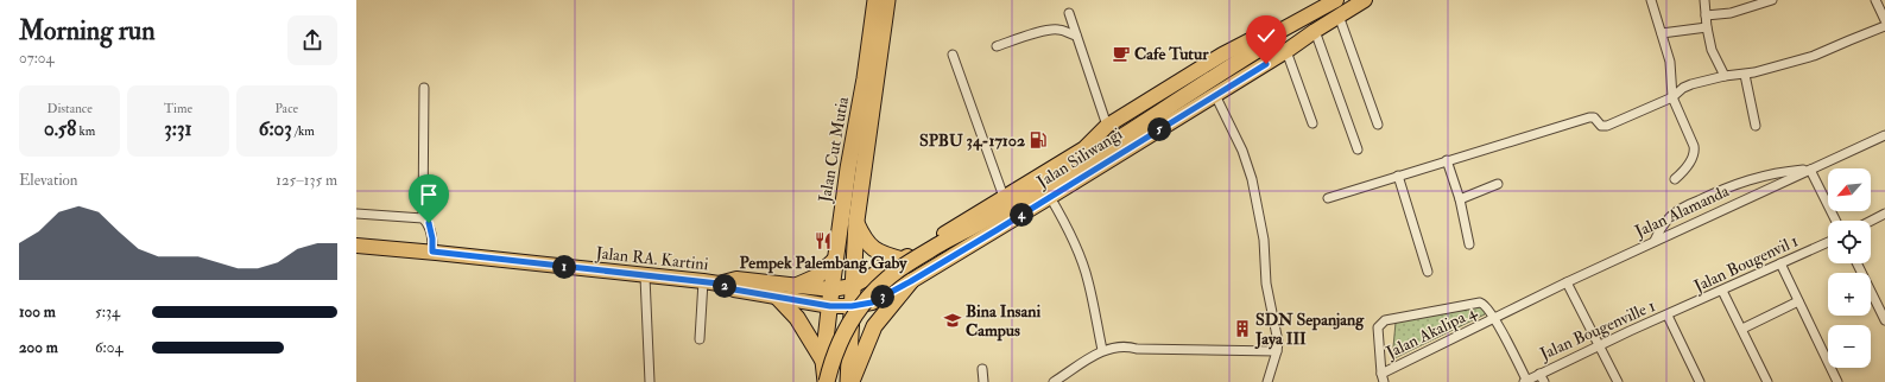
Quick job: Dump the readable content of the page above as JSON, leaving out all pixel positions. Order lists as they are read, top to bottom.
{
  "streets": {
    "highway": ["Jalan Cut Mutia"],
    "main road": ["Jalan Siliwangi", "Jalan RA. Kartini"],
    "street": [
      "Jalan Alamanda",
      "Jalan Bougenvil 1",
      "Jalan Bougenville 1",
      "Jalan Akalipa 4"
    ]
  },
  "crossings": [
    ["Jalan Cut Mutia", "Jalan Siliwangi"],
    ["Jalan Cut Mutia", "Jalan RA. Kartini"],
    ["Jalan Siliwangi", "Jalan RA. Kartini"],
    ["Jalan Alamanda", "Jalan Akalipa 4"],
    ["Jalan Bougenvil 1", "Jalan Bougenville 1"]
  ],
  "places": {
    "cafe": ["Cafe Tutur"],
    "fuel station": ["SPBU 34-17102"],
    "restaurant": ["Pempek Palembang Gaby"],
    "school or university": ["Bina Insani Campus"],
    "building": ["SDN Sepanjang Jaya III"]
  },
  "north": "bottom left",
  "page": {
    "heading": ["Morning run", "07:04"],
    "stats": [
      ["Distance", "0.58 km"],
      ["Time", "3:31"],
      ["Pace", "6:03 /km"]
    ],
    "pins": [
      "5",
      "4",
      "1",
      "2",
      "3"
    ],
    "chart": ["Elevation", "125–135 m"],
    "map_buttons": ["+", "−"],
    "list": [
      {
        "name": "100 m",
        "note": "5:34"
      },
      {
        "name": "200 m",
        "note": "6:04"
      }
    ]
  }
}
